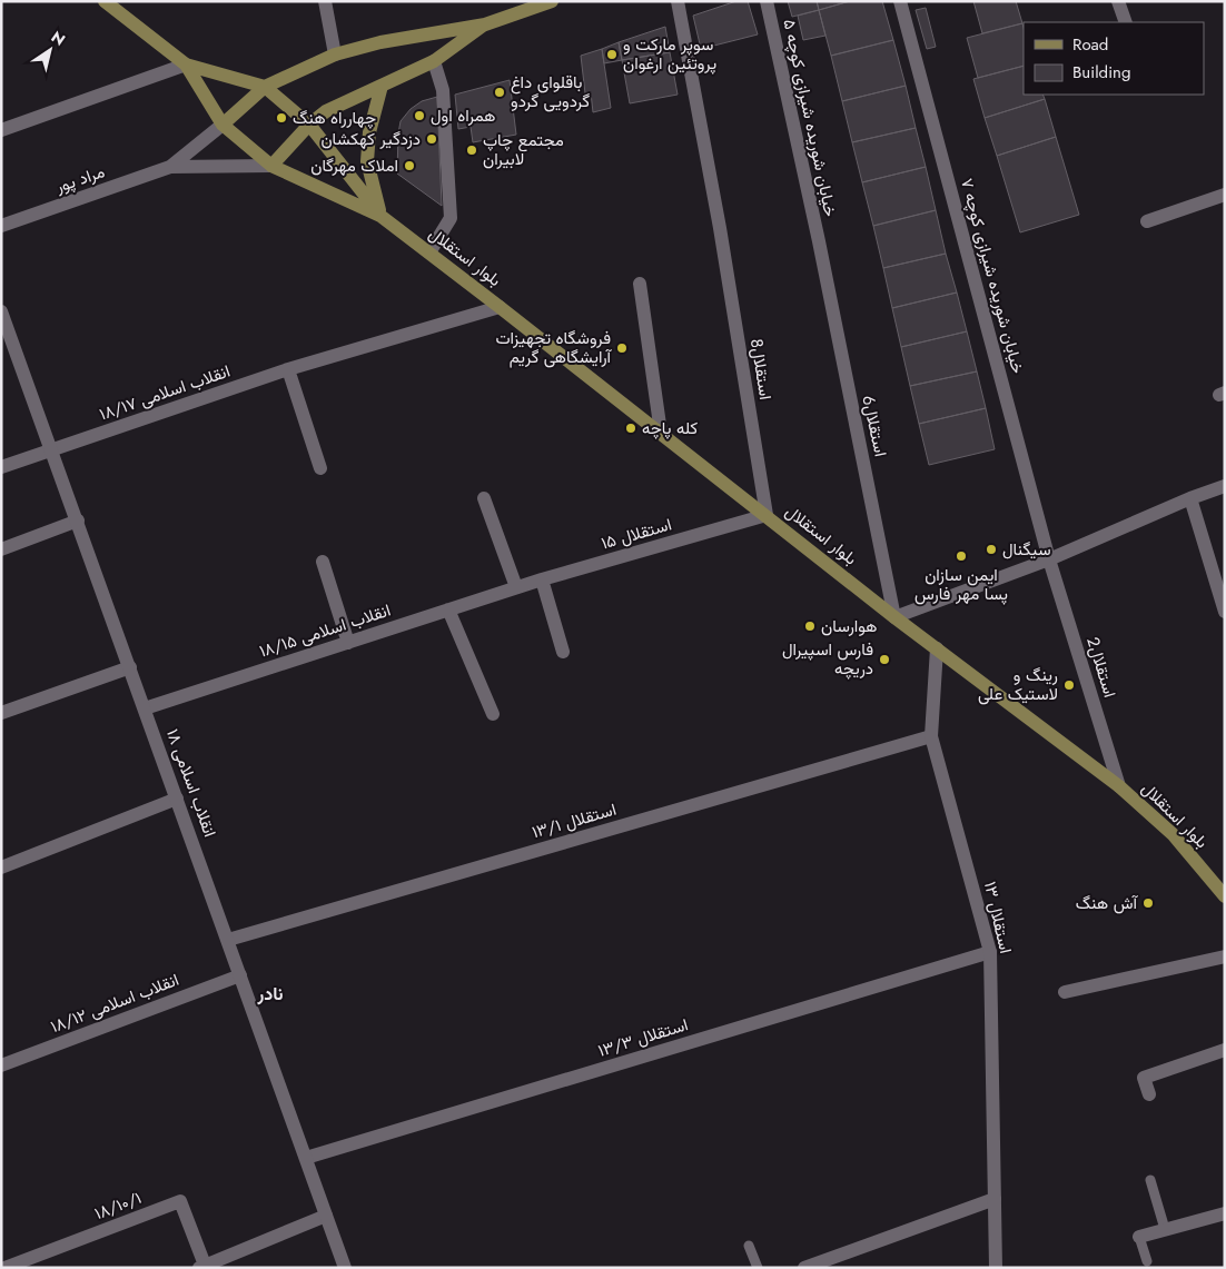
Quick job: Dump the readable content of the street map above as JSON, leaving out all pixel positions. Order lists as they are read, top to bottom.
{
  "streets": {
    "main road": ["بلوار استقلال"],
    "street": [
      "خیابان شوریده شیرازی کوچه ۵",
      "مراد پور",
      "خیابان شوریده شیرازی کوچه ۷",
      "استقلال8",
      "۱۸/۱۷ انقلاب اسلامی",
      "استقلال6",
      "۱۵ استقلال",
      "۱۸/۱۵ انقلاب اسلامی",
      "2استقلال",
      "۱۸ انقلاب اسلامی",
      "۱۳/۱ استقلال",
      "۱۳ استقلال",
      "۱۸/۱۲ انقلاب اسلامی",
      "۱۳/۳ استقلال",
      "۱۸/۱۰/۱"
    ]
  },
  "crossings": [
    ["خیابان شوریده شیرازی کوچه ۵", "استقلال6"],
    ["مراد پور", "بلوار استقلال"],
    ["بلوار استقلال", "استقلال8"],
    ["بلوار استقلال", "۱۸/۱۷ انقلاب اسلامی"],
    ["بلوار استقلال", "استقلال6"],
    ["بلوار استقلال", "۱۵ استقلال"],
    ["بلوار استقلال", "2استقلال"],
    ["بلوار استقلال", "۱۳ استقلال"],
    ["خیابان شوریده شیرازی کوچه ۷", "2استقلال"],
    ["استقلال8", "۱۵ استقلال"],
    ["۱۸/۱۷ انقلاب اسلامی", "۱۸ انقلاب اسلامی"],
    ["۱۵ استقلال", "۱۸/۱۵ انقلاب اسلامی"],
    ["۱۸/۱۵ انقلاب اسلامی", "۱۸ انقلاب اسلامی"],
    ["۱۸ انقلاب اسلامی", "۱۳/۱ استقلال"],
    ["۱۸ انقلاب اسلامی", "۱۸/۱۲ انقلاب اسلامی"],
    ["۱۸ انقلاب اسلامی", "۱۳/۳ استقلال"],
    ["۱۳/۱ استقلال", "۱۳ استقلال"],
    ["۱۳ استقلال", "۱۳/۳ استقلال"]
  ],
  "districts": ["نادر"],
  "places": [
    "سوپر مارکت و پروتئین ارغوان",
    "باقلوای داغ گردویی گردو",
    "همراه اول",
    "چهارراه هنگ",
    "دزدگیر کهکشان",
    "مجتمع چاپ لابيران",
    "املاک مهرگان",
    "فروشگاه تجهیزات آرایشگاهی گریم",
    "کله پاچه",
    "سیگنال",
    "ایمن سازان پسا مهر فارس",
    "هوارسان",
    "فارس اسپیرال دریچه",
    "رینگ و لاستیک علی",
    "آش هنگ"
  ],
  "legend": ["Road", "Building"],
  "north": "top right"
}
